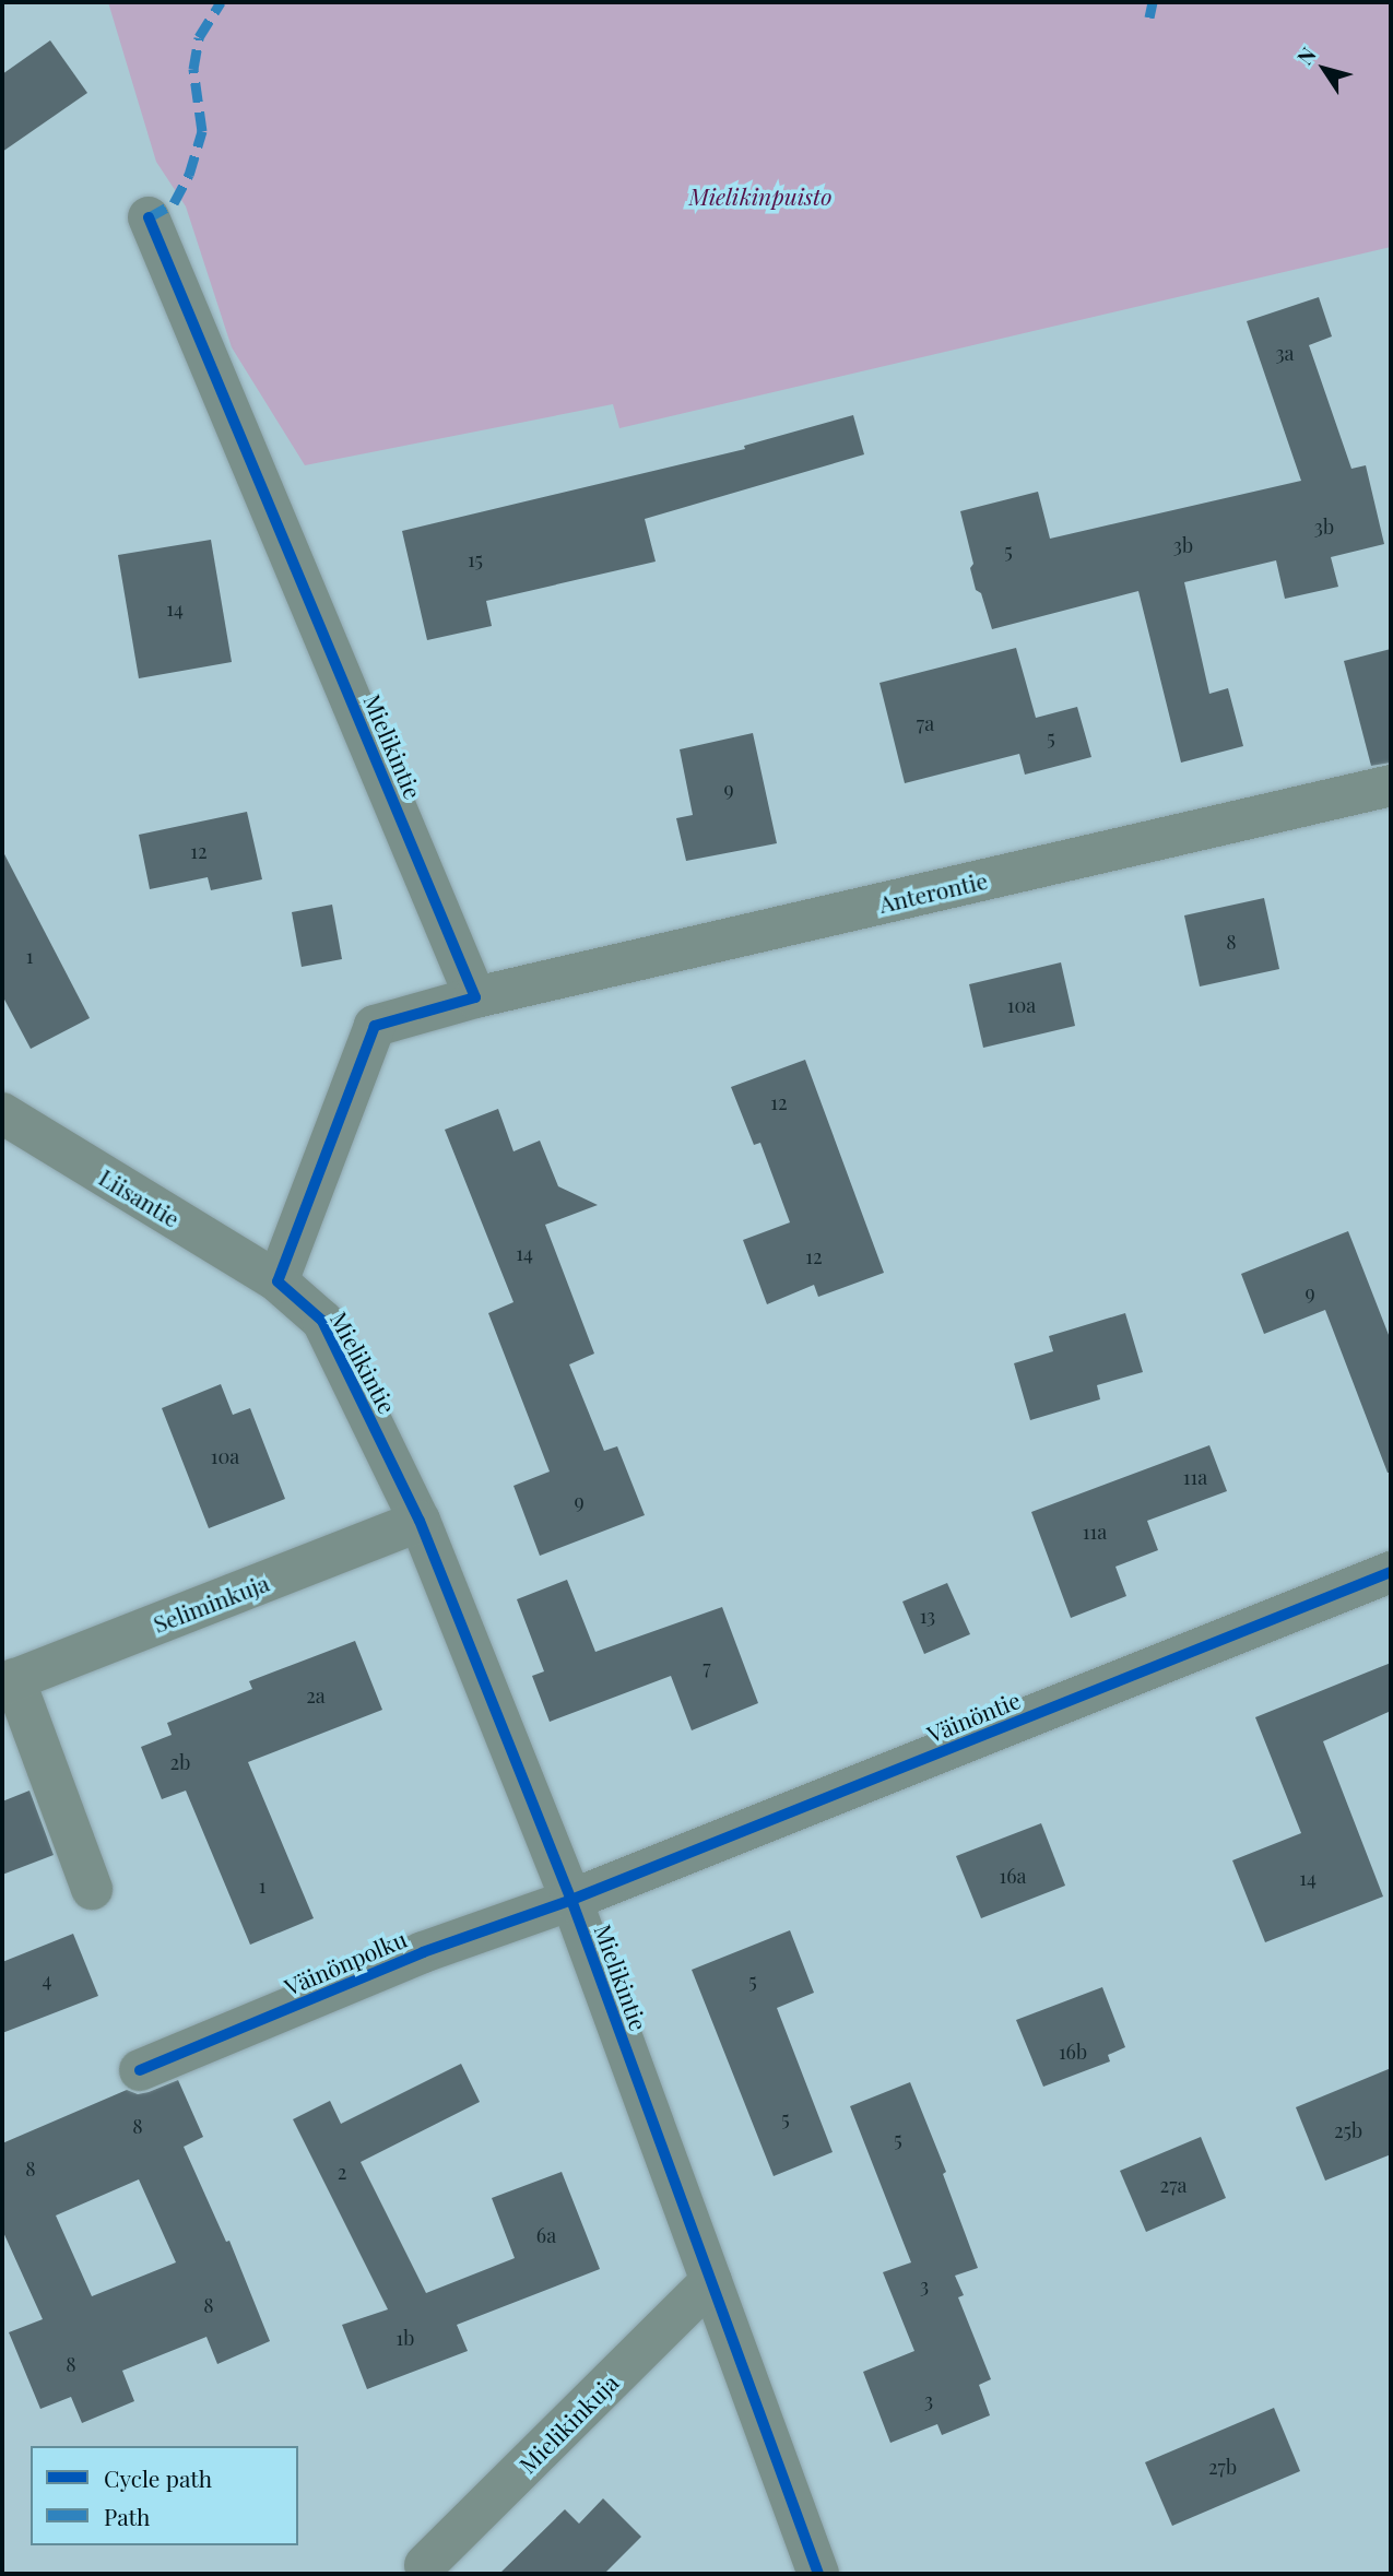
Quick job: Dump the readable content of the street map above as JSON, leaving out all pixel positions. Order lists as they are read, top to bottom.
{
  "streets": {
    "street": [
      "Mielikintie",
      "Anterontie",
      "Liisantie",
      "Seliminkuja",
      "Väinöntie",
      "Väinönpolku",
      "Mielikinkuja"
    ]
  },
  "crossings": [
    ["Mielikintie", "Anterontie"],
    ["Mielikintie", "Liisantie"],
    ["Mielikintie", "Seliminkuja"],
    ["Mielikintie", "Väinöntie"],
    ["Mielikintie", "Väinönpolku"],
    ["Mielikintie", "Mielikinkuja"],
    ["Väinöntie", "Väinönpolku"]
  ],
  "parks": ["Mielikinpuisto"],
  "house_numbers": [
    "3a",
    "3b",
    "3b",
    "5",
    "15",
    "14",
    "7a",
    "5",
    "9",
    "12",
    "8",
    "1",
    "10a",
    "12",
    "14",
    "12",
    "9",
    "10a",
    "11a",
    "9",
    "11a",
    "13",
    "7",
    "2a",
    "2b",
    "16a",
    "14",
    "1",
    "4",
    "5",
    "16b",
    "5",
    "8",
    "25b",
    "5",
    "8",
    "2",
    "27a",
    "6a",
    "3",
    "8",
    "1b",
    "8",
    "3",
    "27b"
  ],
  "legend": ["Cycle path", "Path"],
  "north": "top left"
}
